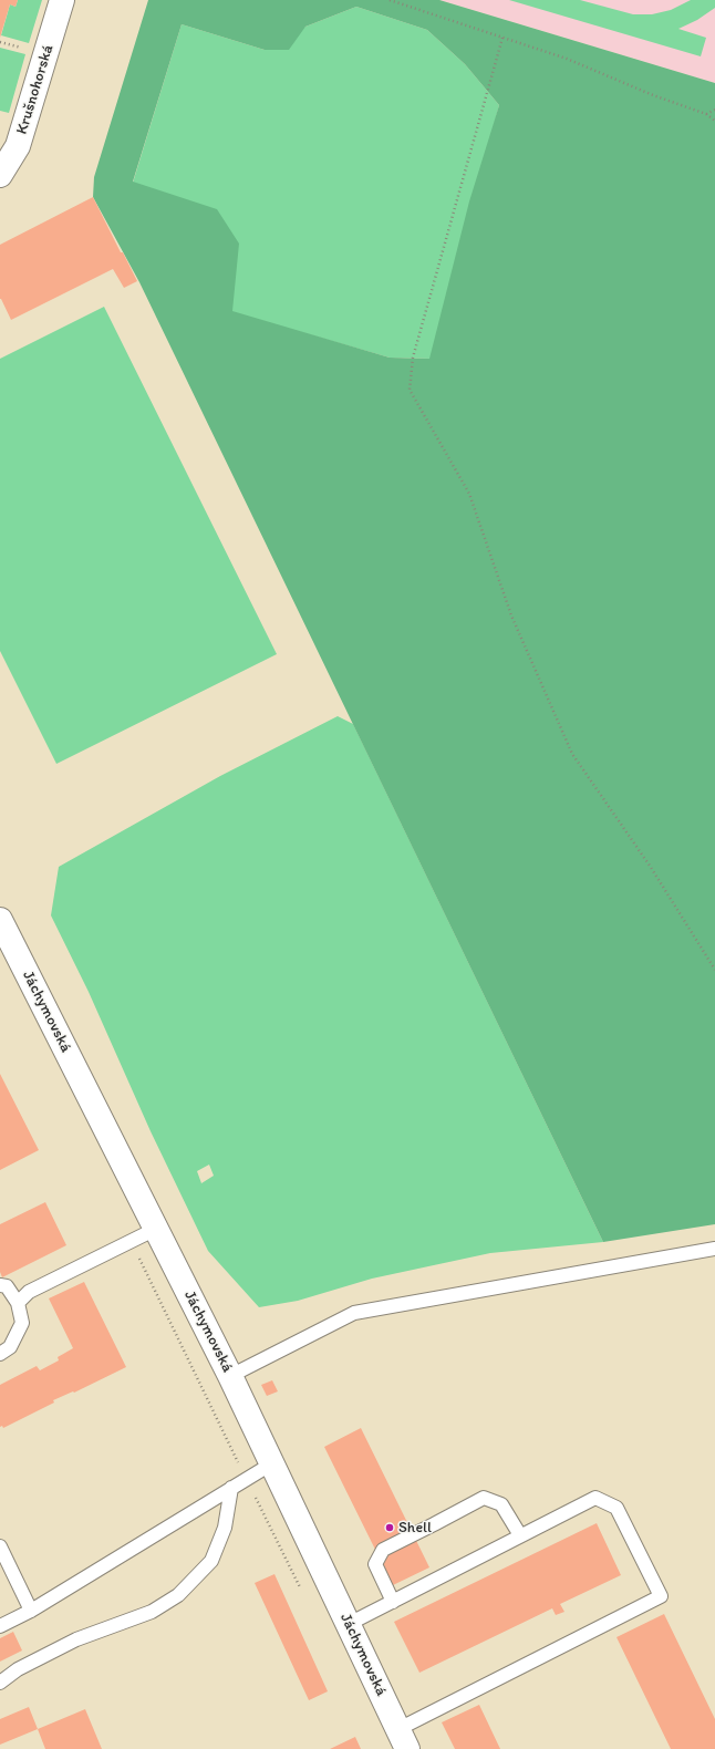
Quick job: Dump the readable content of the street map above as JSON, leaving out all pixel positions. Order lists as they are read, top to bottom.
{
  "streets": {
    "street": ["Krušnohorská", "Jáchymovská"]
  },
  "places": ["Shell"]
}
